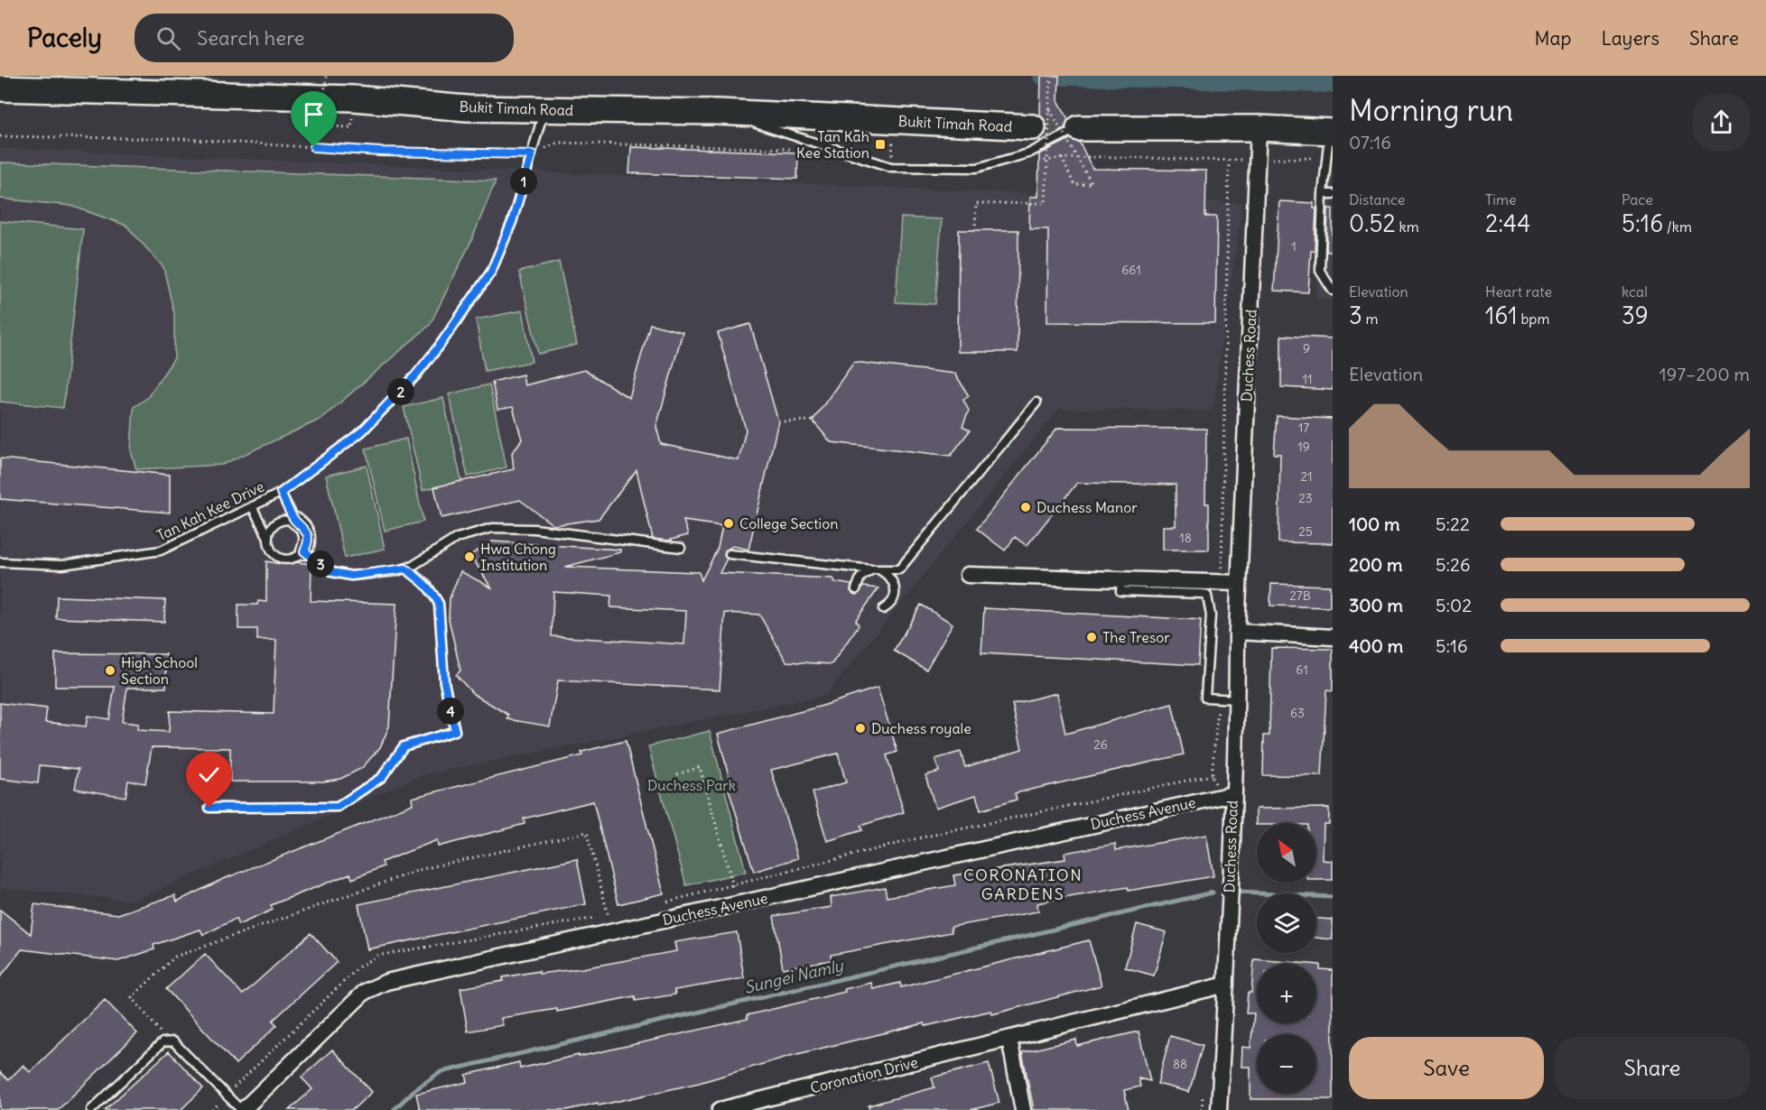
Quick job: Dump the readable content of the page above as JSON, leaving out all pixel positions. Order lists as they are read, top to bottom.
{
  "streets": {
    "highway": ["Bukit Timah Road"],
    "street": ["Duchess Road", "Duchess Avenue", "Coronation Drive"],
    "lane": ["Tan Kah Kee Drive"]
  },
  "crossings": [
    ["Bukit Timah Road", "Tan Kah Kee Drive"],
    ["Duchess Road", "Duchess Avenue"],
    ["Duchess Road", "Coronation Drive"]
  ],
  "districts": ["CORONATION GARDENS"],
  "water": ["Sungei Namly"],
  "parks": ["Duchess Park"],
  "places": {
    "transit": ["Tan Kah Kee Station"],
    "other": [
      "Duchess Manor",
      "College Section",
      "Hwa Chong Institution",
      "The Tresor",
      "High School Section",
      "Duchess royale"
    ]
  },
  "house_numbers": [
    "1",
    "661",
    "9",
    "11",
    "17",
    "19",
    "21",
    "23",
    "25",
    "18",
    "27B",
    "61",
    "63",
    "26",
    "88"
  ],
  "north": "top left",
  "page": {
    "header": "Pacely",
    "search": "Search here",
    "nav": ["Map", "Layers", "Share"],
    "heading": ["Morning run", "07:16"],
    "pins": [
      "1",
      "2",
      "3",
      "4"
    ],
    "stats": [
      ["Distance", "0.52 km"],
      ["Time", "2:44"],
      ["Pace", "5:16 /km"],
      ["Elevation", "3 m"],
      ["Heart rate", "161 bpm"],
      ["kcal", "39"]
    ],
    "chart": ["Elevation", "197–200 m"],
    "list": [
      {
        "name": "100 m",
        "note": "5:22"
      },
      {
        "name": "200 m",
        "note": "5:26"
      },
      {
        "name": "300 m",
        "note": "5:02"
      },
      {
        "name": "400 m",
        "note": "5:16"
      }
    ],
    "map_buttons": ["+", "−"],
    "buttons": ["Save", "Share"]
  }
}
